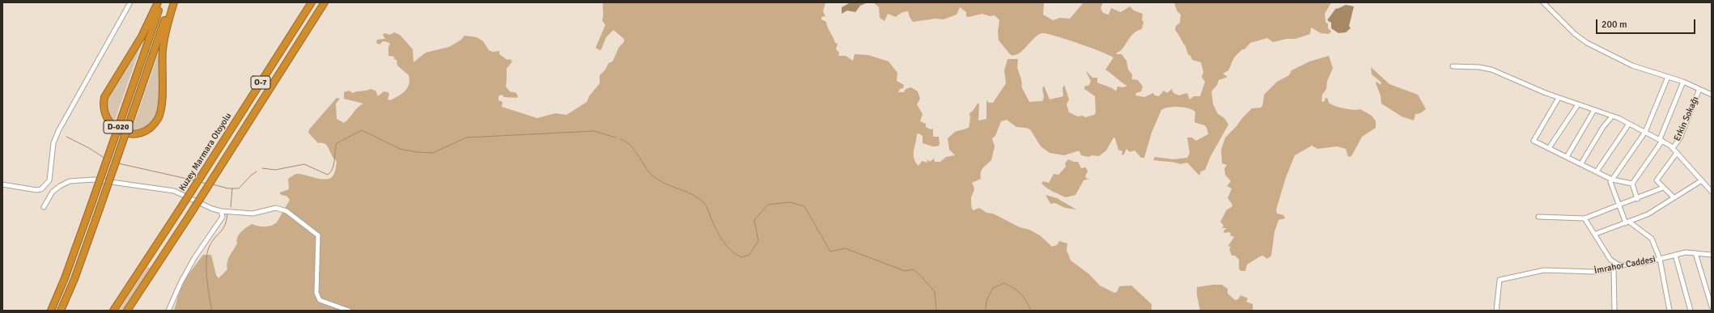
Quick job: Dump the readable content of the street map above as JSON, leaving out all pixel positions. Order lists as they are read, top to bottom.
{
  "streets": {
    "highway": ["O-7", "D-020", "Kuzey Marmara Otoyolu"],
    "street": ["Erkin Sokağı", "İmrahor Caddesi"]
  },
  "scale_bar": "200 m"
}
